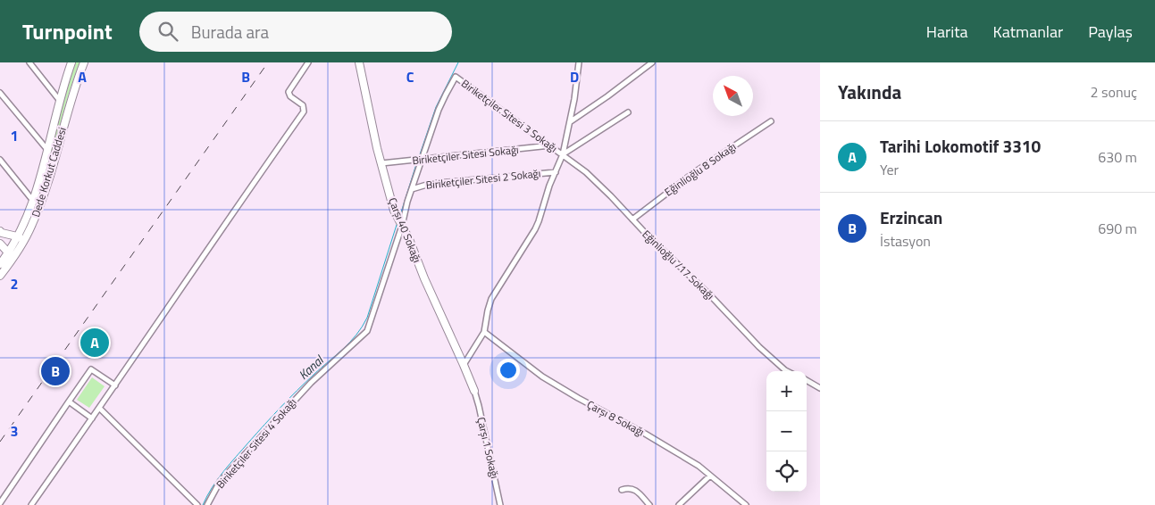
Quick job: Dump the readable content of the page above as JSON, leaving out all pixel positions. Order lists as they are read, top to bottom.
{
  "streets": {
    "main road": ["Dede Korkut Caddesi", "Çarşı 40 Sokağı"],
    "street": [
      "Biriketçiler Sitesi 3 Sokağı",
      "Biriketçiler Sitesi Sokağı",
      "Eğinlioğlu 8 Sokağı",
      "Biriketçiler Sitesi 2 Sokağı",
      "Eğinlioğlu /17 Sokağı",
      "Çarşı 8 Sokağı",
      "Biriketçiler Sitesi 4 Sokağı",
      "Çarşı 1 Sokağı"
    ]
  },
  "crossings": [
    ["Biriketçiler Sitesi 3 Sokağı", "Biriketçiler Sitesi Sokağı"],
    ["Biriketçiler Sitesi 3 Sokağı", "Eğinlioğlu /17 Sokağı"],
    ["Biriketçiler Sitesi 3 Sokağı", "Biriketçiler Sitesi 4 Sokağı"],
    ["Biriketçiler Sitesi Sokağı", "Çarşı 40 Sokağı"],
    ["Biriketçiler Sitesi Sokağı", "Biriketçiler Sitesi 4 Sokağı"],
    ["Eğinlioğlu 8 Sokağı", "Eğinlioğlu /17 Sokağı"],
    ["Biriketçiler Sitesi 2 Sokağı", "Biriketçiler Sitesi 4 Sokağı"],
    ["Çarşı 40 Sokağı", "Biriketçiler Sitesi 4 Sokağı"],
    ["Çarşı 40 Sokağı", "Çarşı 1 Sokağı"]
  ],
  "water": ["Kanal"],
  "north": "top left",
  "page": {
    "header": "Turnpoint",
    "search": "Burada ara",
    "nav": ["Harita", "Katmanlar", "Paylaş"],
    "heading": ["Yakında", "2 sonuç"],
    "list": [
      {
        "mark": "A",
        "name": "Tarihi Lokomotif 3310",
        "note": "Yer",
        "value": "630 m"
      },
      {
        "mark": "B",
        "name": "Erzincan",
        "note": "İstasyon",
        "value": "690 m"
      }
    ],
    "pins": ["A", "B"],
    "map_buttons": ["+", "−"]
  },
  "grid": {
    "columns": [
      "A",
      "B",
      "C",
      "D"
    ],
    "rows": ["1", "2", "3"]
  }
}
